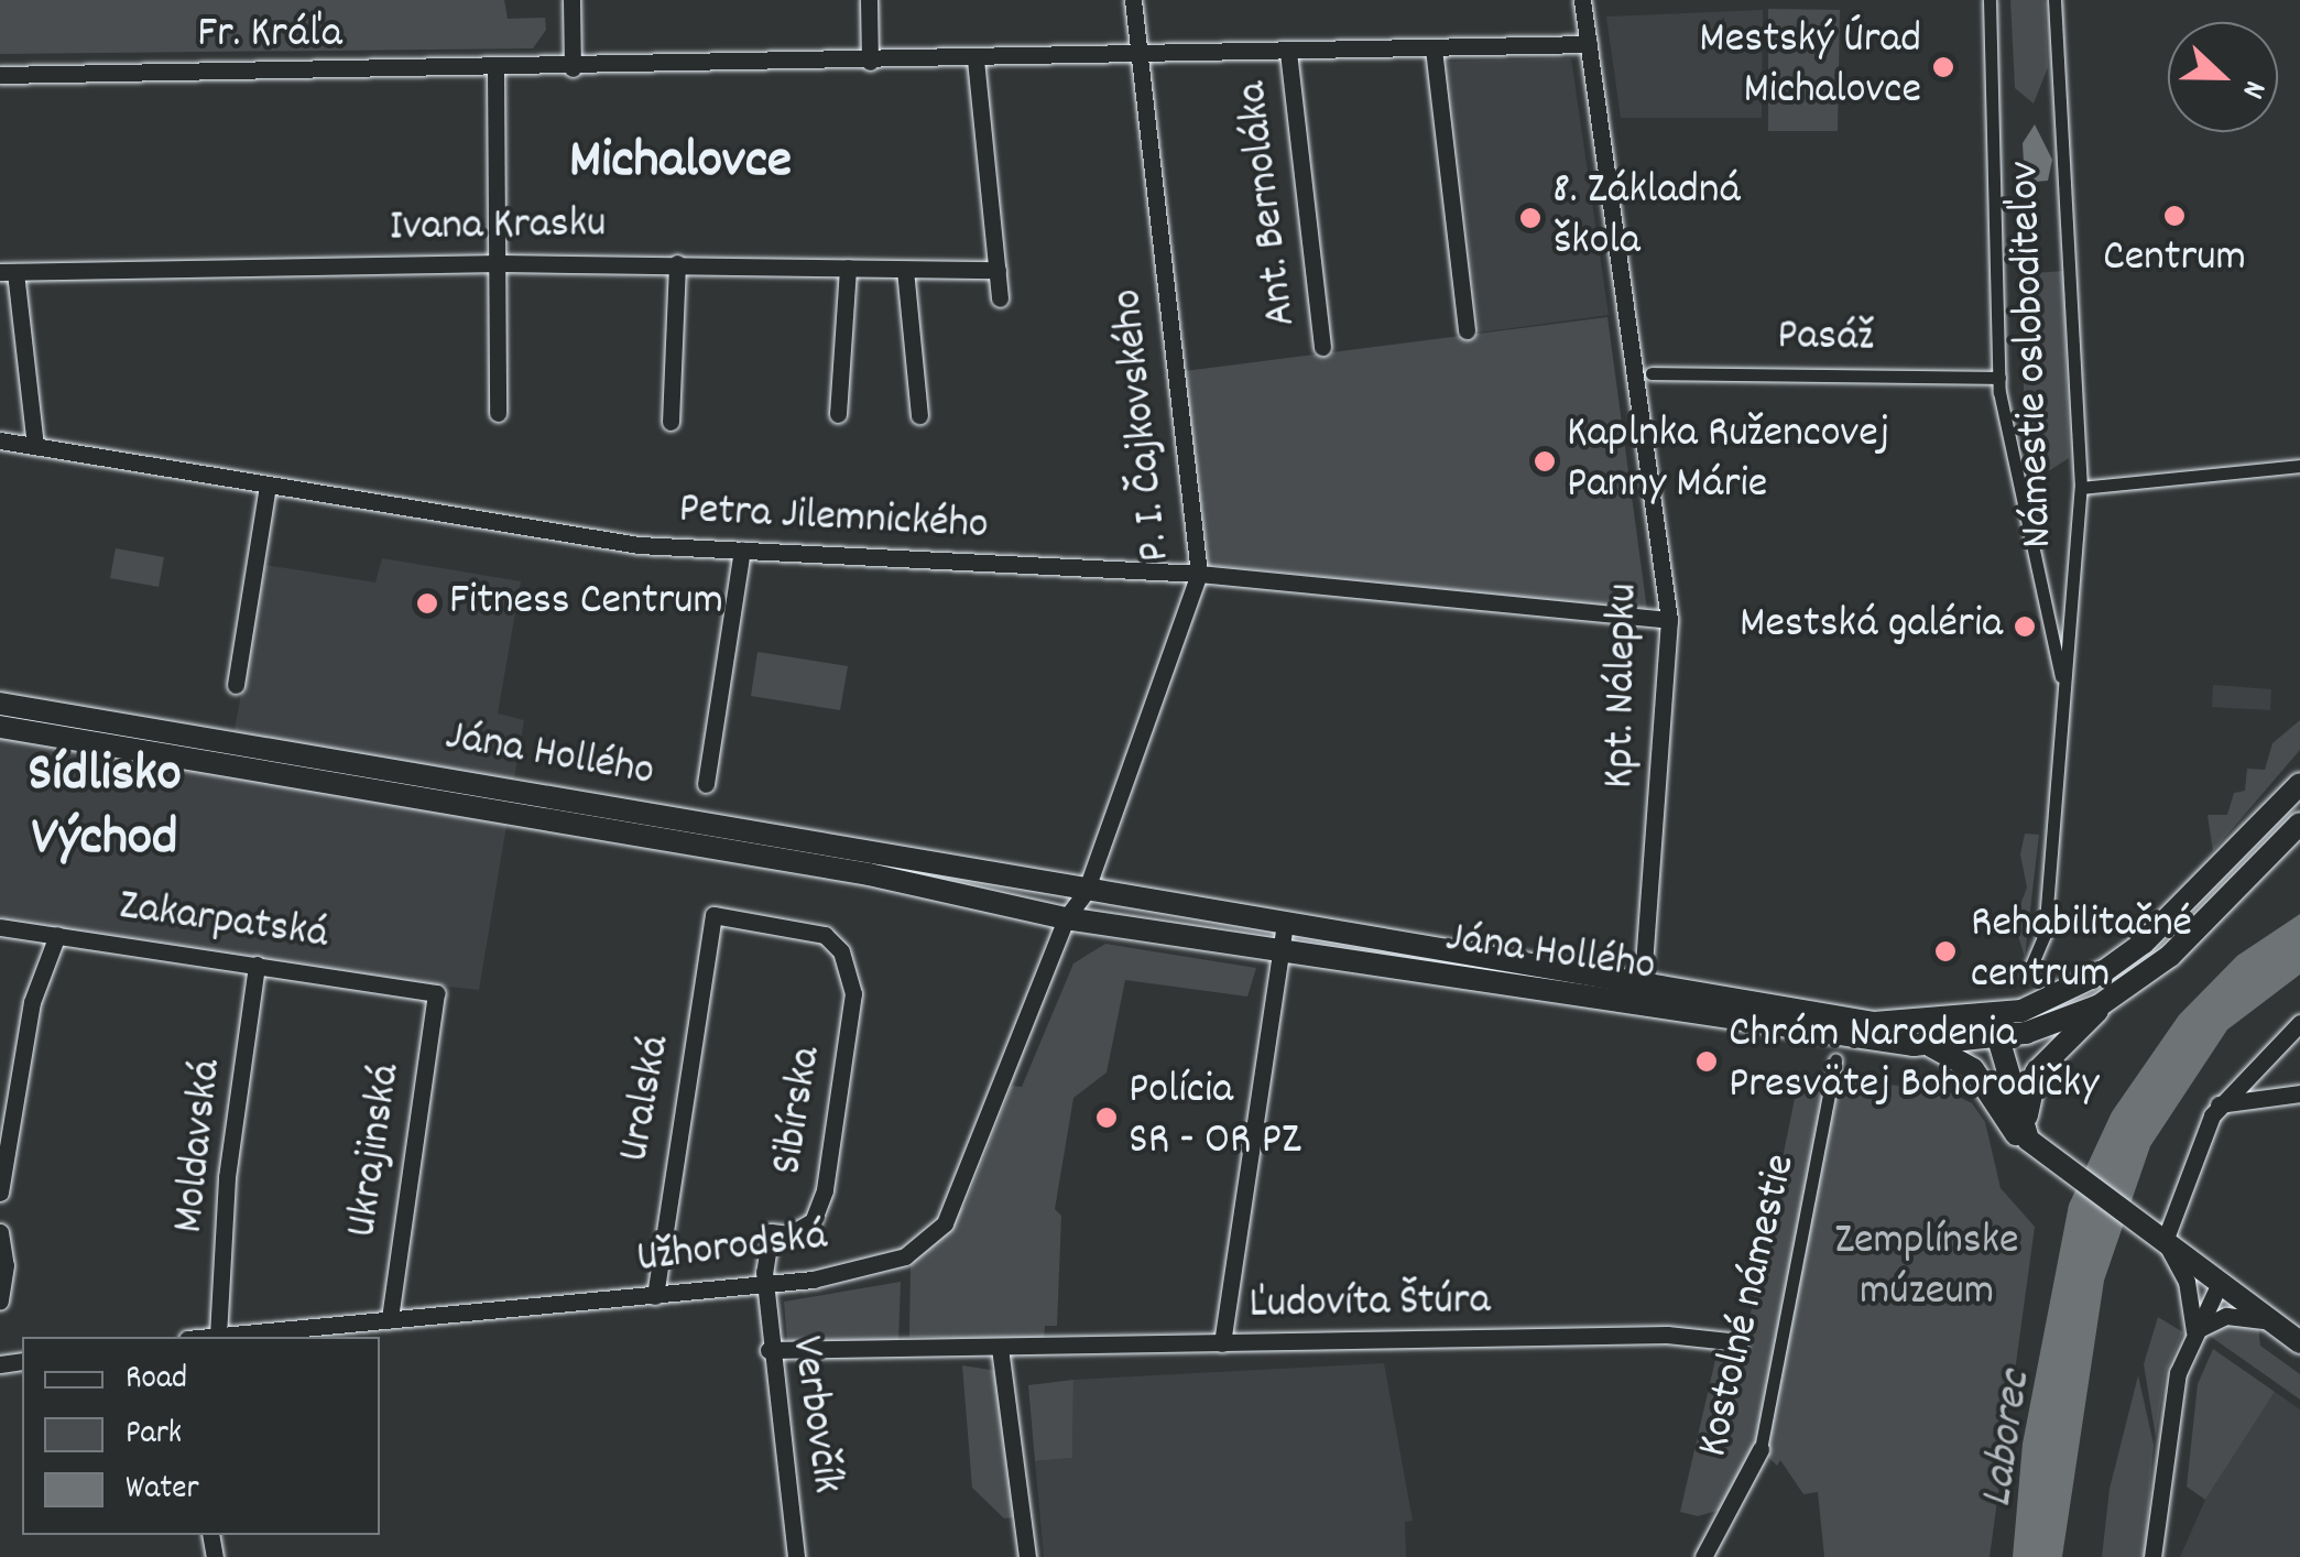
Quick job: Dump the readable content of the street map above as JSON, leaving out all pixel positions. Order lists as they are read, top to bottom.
{
  "streets": {
    "street": [
      "Fr. Kráľa",
      "Ant. Bernoláka",
      "Ivana Krasku",
      "Pasáž",
      "Námestie osloboditeľov",
      "P. I. Čajkovského",
      "Petra Jilemnického",
      "Kpt. Nálepku",
      "Jána Hollého",
      "Zakarpatská",
      "Uralská",
      "Sibírska",
      "Moldavská",
      "Ukrajinská",
      "Užhorodská",
      "Ľudovíta Štúra",
      "Kostolné námestie",
      "Verbovčík"
    ]
  },
  "crossings": [
    ["Fr. Kráľa", "Ant. Bernoláka"],
    ["Fr. Kráľa", "P. I. Čajkovského"],
    ["Fr. Kráľa", "Kpt. Nálepku"],
    ["Pasáž", "Námestie osloboditeľov"],
    ["P. I. Čajkovského", "Petra Jilemnického"],
    ["P. I. Čajkovského", "Jána Hollého"],
    ["Petra Jilemnického", "Kpt. Nálepku"],
    ["Kpt. Nálepku", "Jána Hollého"],
    ["Jána Hollého", "Užhorodská"],
    ["Zakarpatská", "Moldavská"],
    ["Zakarpatská", "Ukrajinská"],
    ["Uralská", "Sibírska"],
    ["Uralská", "Užhorodská"],
    ["Sibírska", "Verbovčík"],
    ["Moldavská", "Užhorodská"],
    ["Ukrajinská", "Užhorodská"],
    ["Užhorodská", "Verbovčík"]
  ],
  "districts": ["Michalovce", "Sídlisko Východ"],
  "water": ["Laborec"],
  "parks": ["Zemplínske múzeum"],
  "places": [
    "Mestský Úrad Michalovce",
    "Centrum",
    "8. Základná škola",
    "Kaplnka Ružencovej Panny Márie",
    "Fitness Centrum",
    "Mestská galéria",
    "Rehabilitačné centrum",
    "Chrám Narodenia Presvätej Bohorodičky",
    "Polícia SR - OR PZ"
  ],
  "legend": ["Road", "Park", "Water"],
  "north": "right"
}
